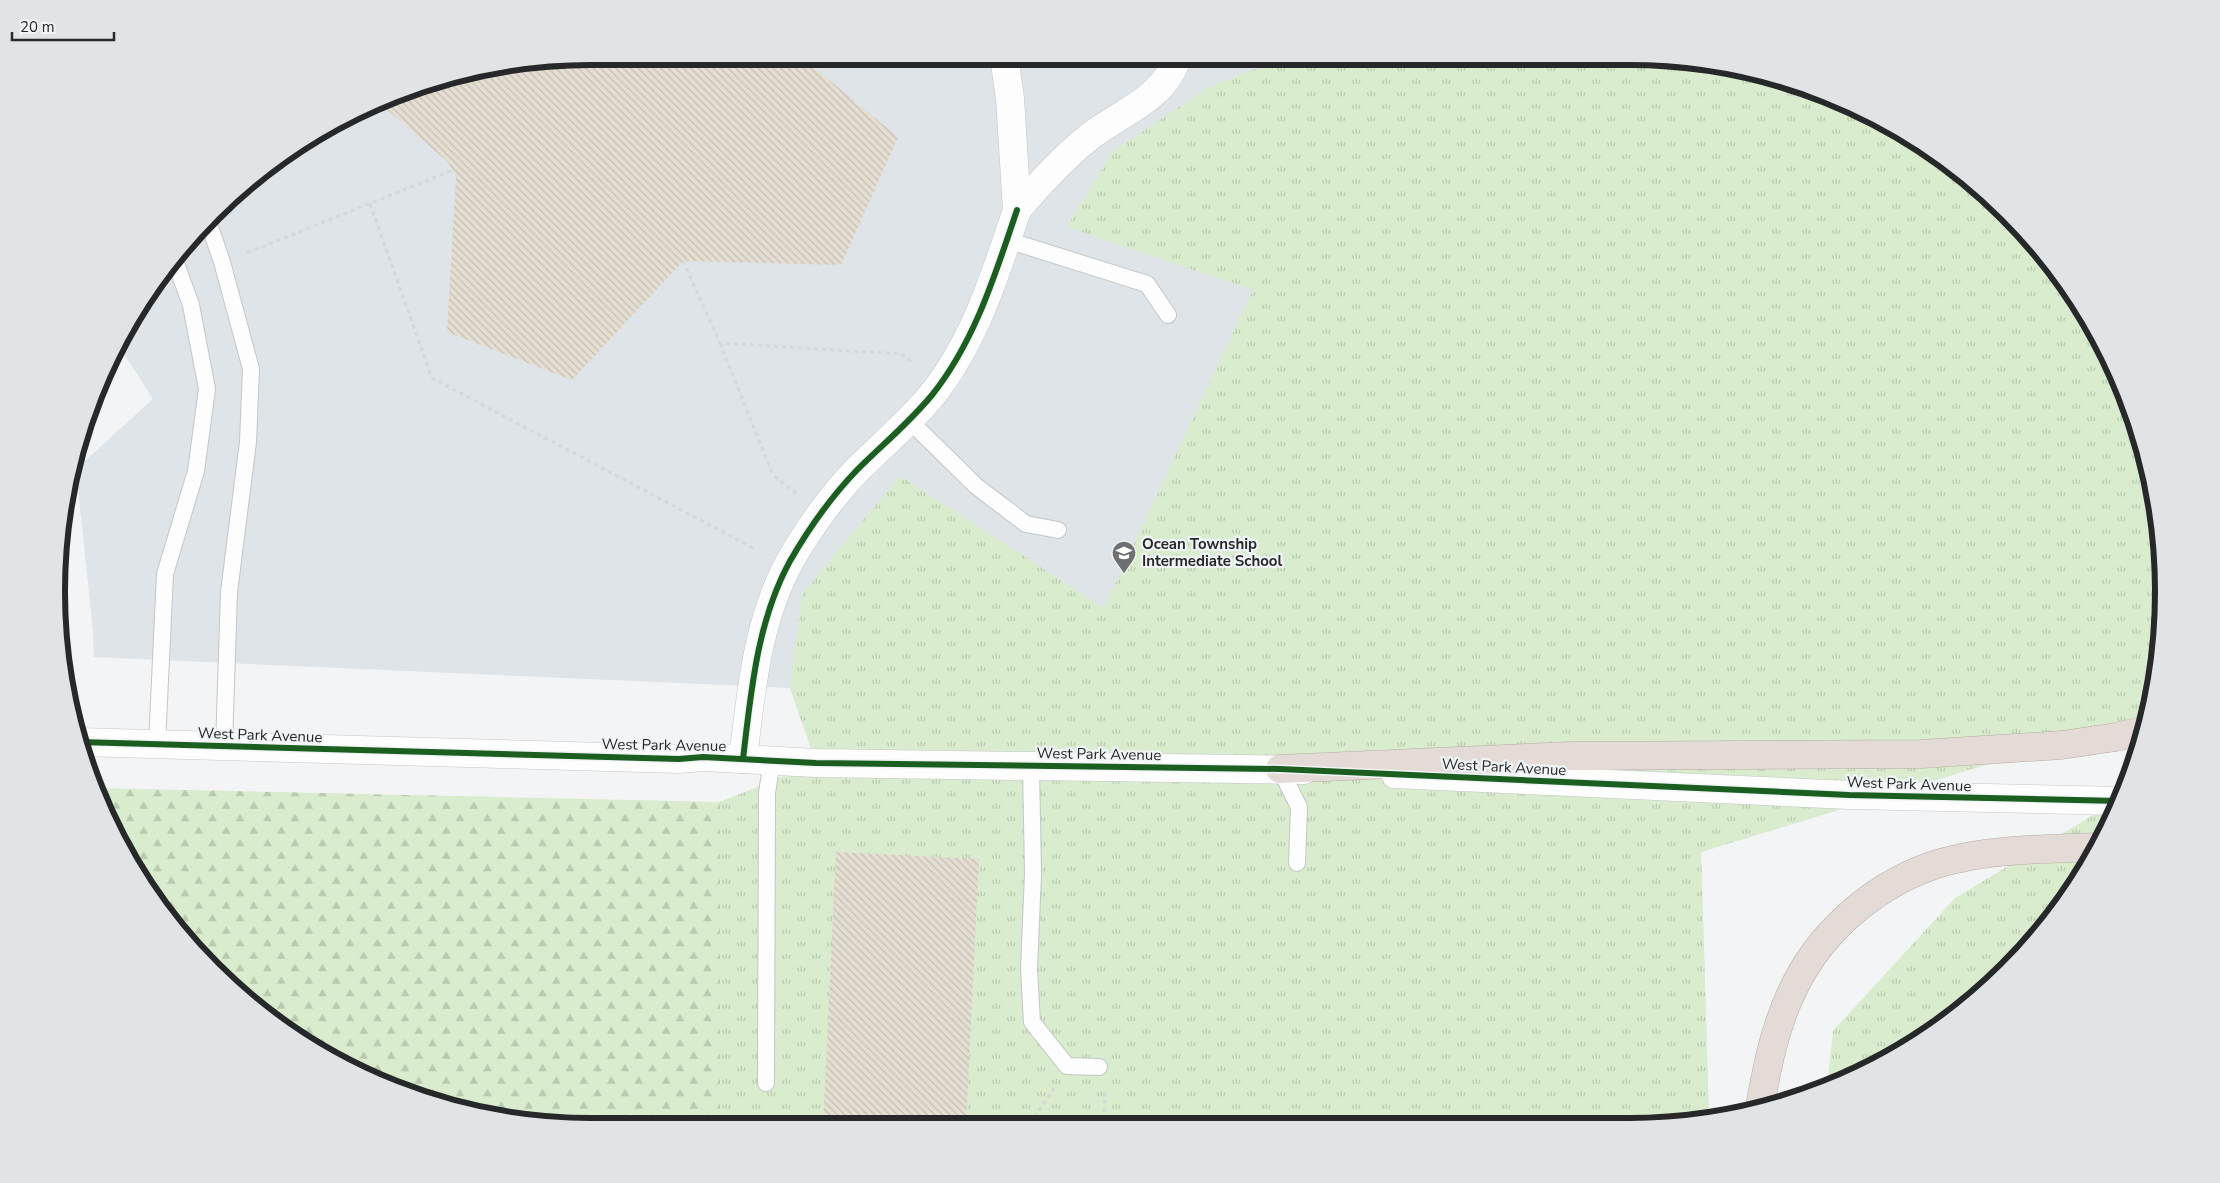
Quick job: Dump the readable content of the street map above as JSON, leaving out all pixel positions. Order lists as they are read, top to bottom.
{
  "streets": {
    "street": ["West Park Avenue"]
  },
  "places": {
    "school or university": ["Ocean Township Intermediate School"]
  },
  "scale_bar": "20 m"
}
